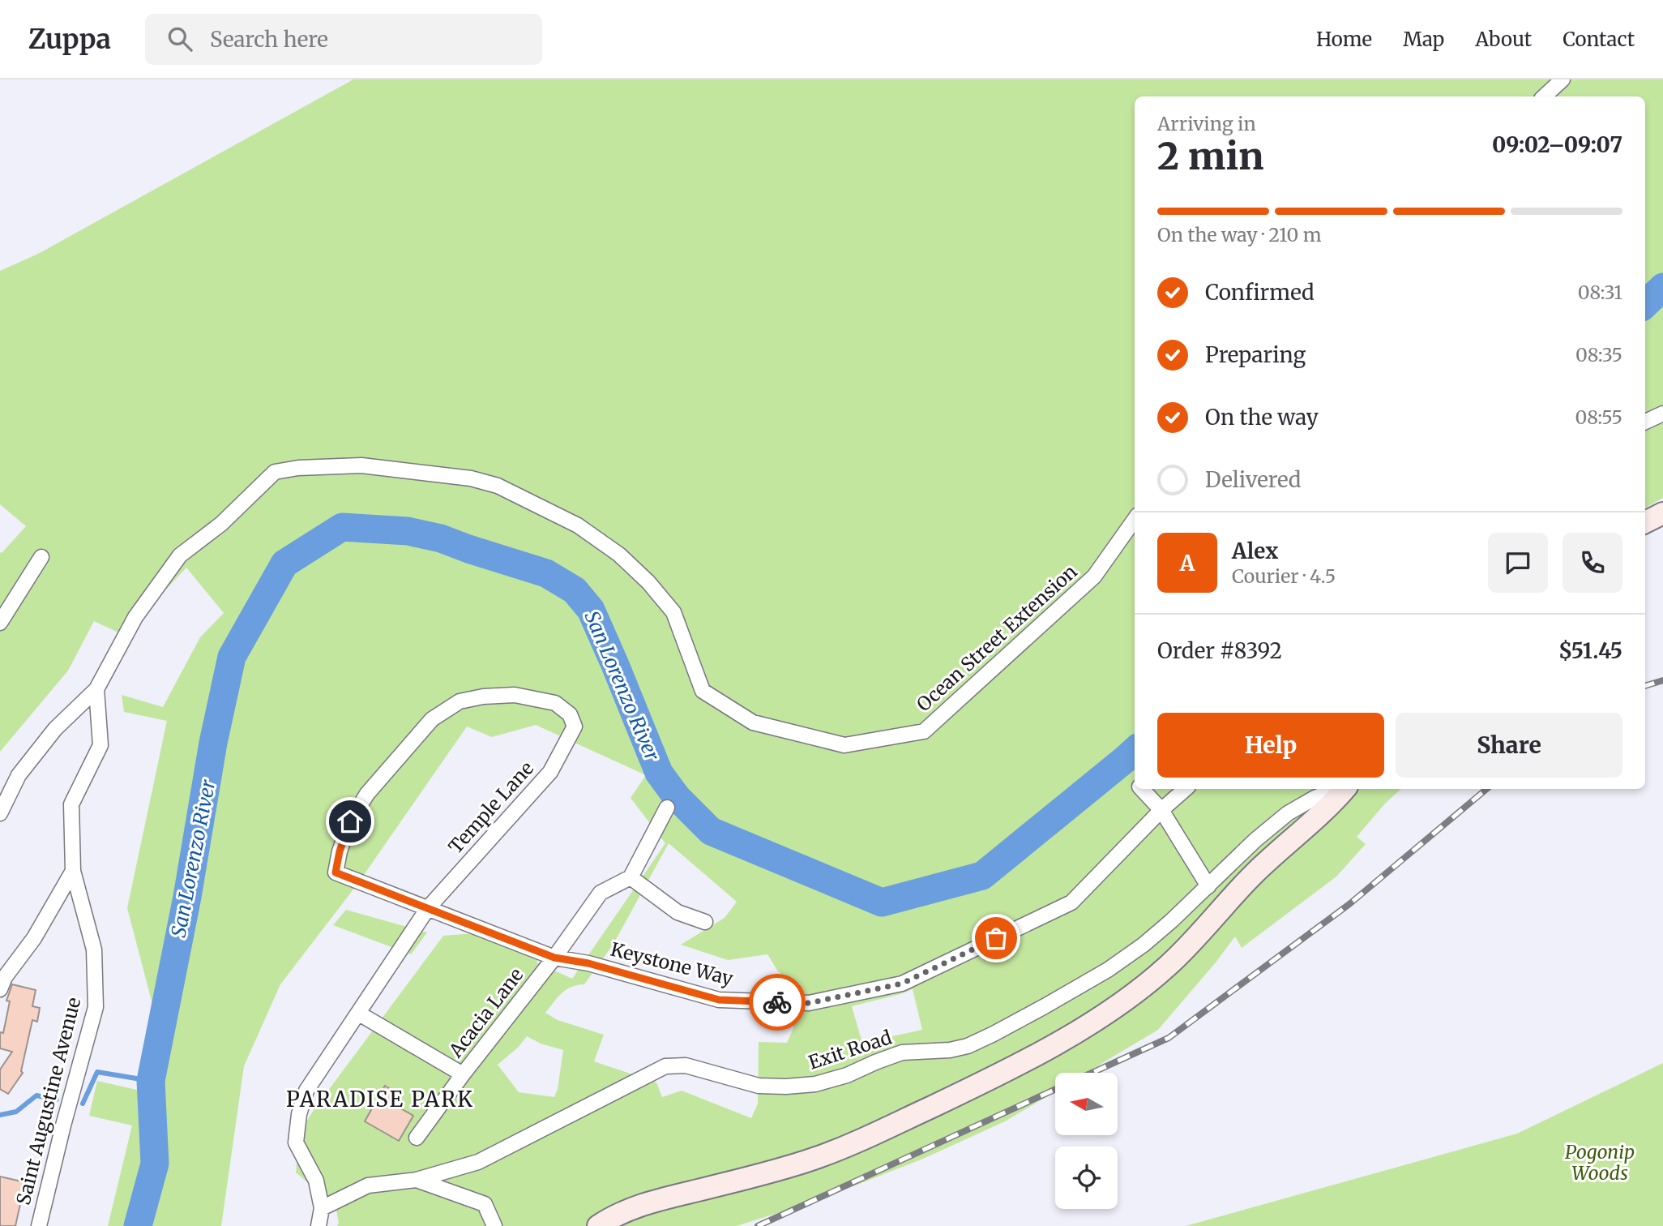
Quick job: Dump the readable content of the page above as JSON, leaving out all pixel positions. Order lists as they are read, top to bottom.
{
  "streets": {
    "street": [
      "Ocean Street Extension",
      "Temple Lane",
      "Keystone Way",
      "Acacia Lane",
      "Exit Road",
      "Saint Augustine Avenue"
    ]
  },
  "crossings": [
    ["Ocean Street Extension", "Saint Augustine Avenue"],
    ["Temple Lane", "Keystone Way"],
    ["Keystone Way", "Acacia Lane"]
  ],
  "districts": ["PARADISE PARK"],
  "water": ["San Lorenzo River"],
  "parks": ["Pogonip Woods"],
  "north": "left",
  "page": {
    "header": "Zuppa",
    "search": "Search here",
    "nav": [
      "Home",
      "Map",
      "About",
      "Contact"
    ],
    "heading": ["2 min", "Arriving in", "09:02–09:07"],
    "panel": [
      "Alex",
      "Courier · 4.5",
      "Order #8392",
      "$51.45"
    ],
    "bar": "On the way · 210 m",
    "list": [
      ["Confirmed", "08:31"],
      ["Preparing", "08:35"],
      ["On the way", "08:55"],
      "Delivered"
    ],
    "round": "A",
    "buttons": ["Help", "Share"]
  }
}
